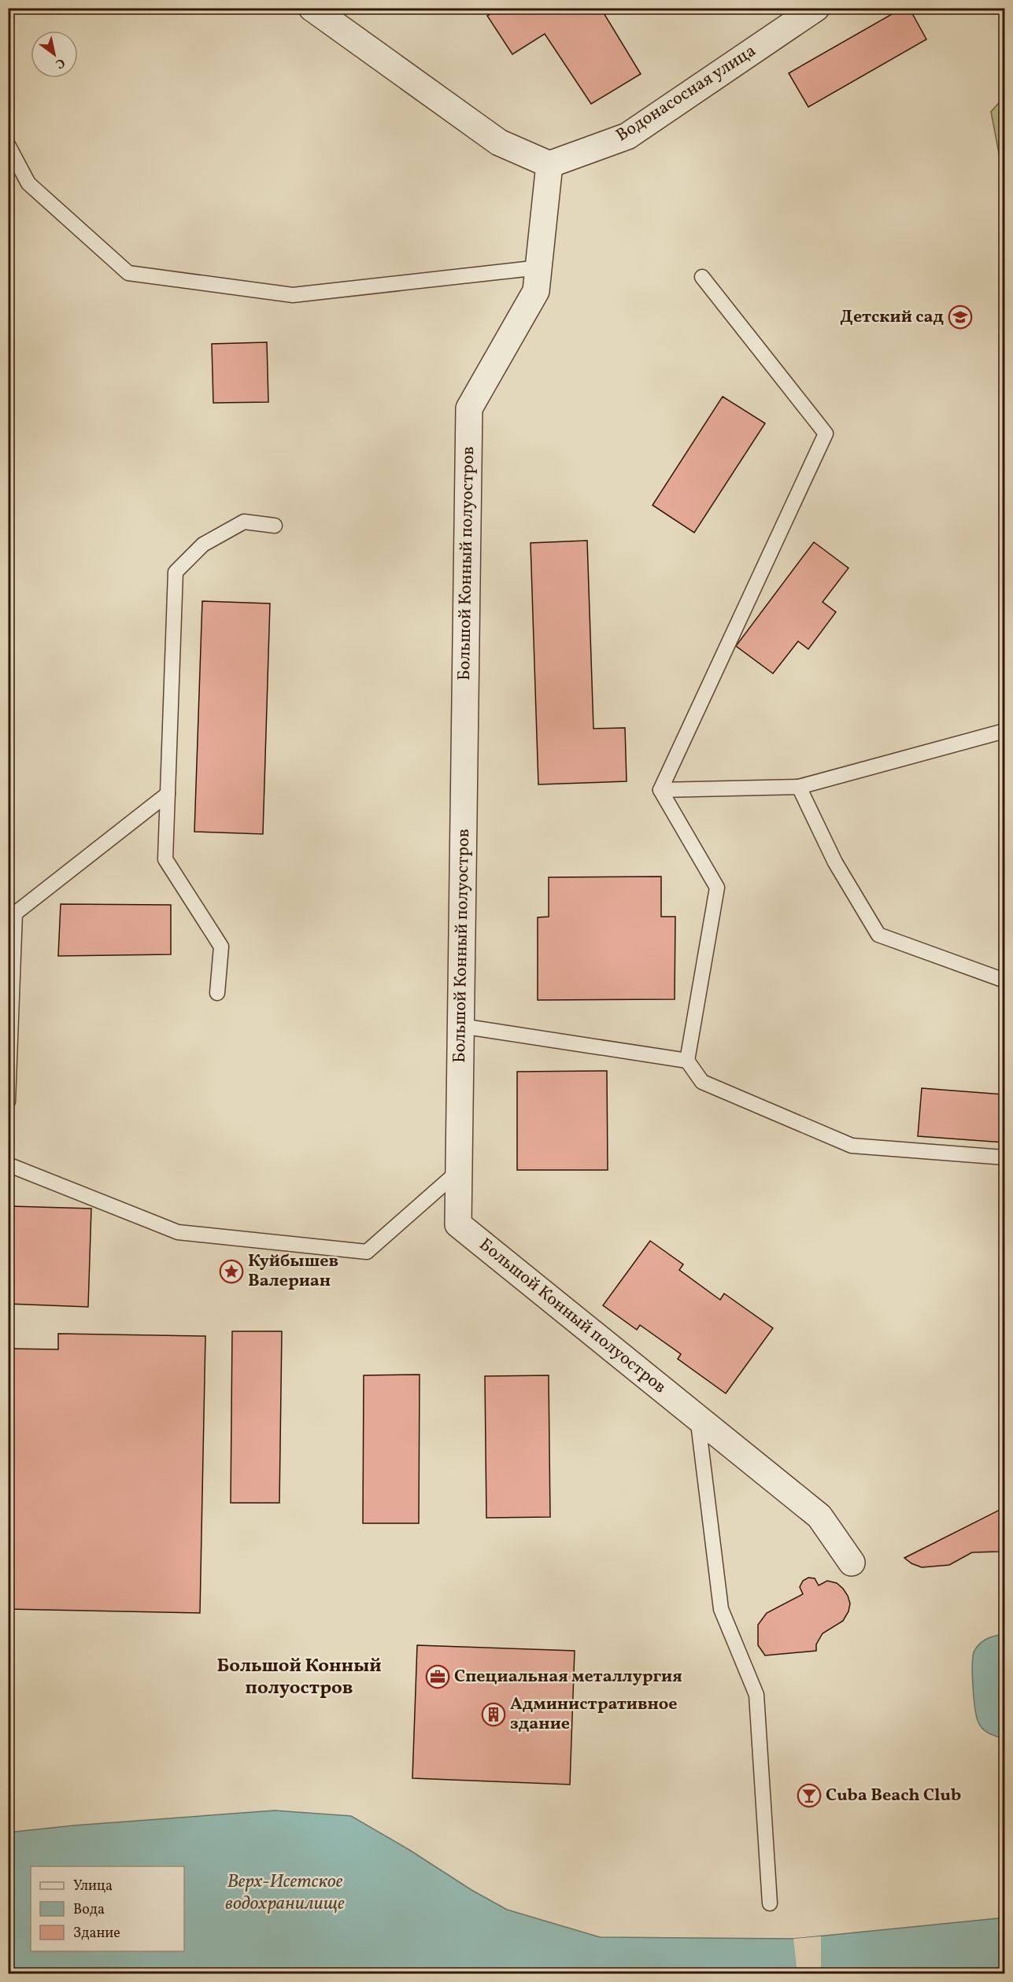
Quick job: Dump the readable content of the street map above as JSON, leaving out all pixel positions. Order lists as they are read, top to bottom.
{
  "streets": {
    "street": ["Водонасосная улица", "Большой Конный полуостров"]
  },
  "crossings": [
    ["Водонасосная улица", "Большой Конный полуостров"]
  ],
  "districts": ["Большой Конный полуостров"],
  "water": ["Верх-Исетское водохранилище"],
  "places": {
    "school or university": ["Детский сад"],
    "place": ["Куйбышев Валериан"],
    "office": ["Специальная металлургия"],
    "building": ["Административное здание"],
    "bar": ["Cuba Beach Club"]
  },
  "legend": ["Улица", "Вода", "Здание"],
  "north": "bottom right"
}
